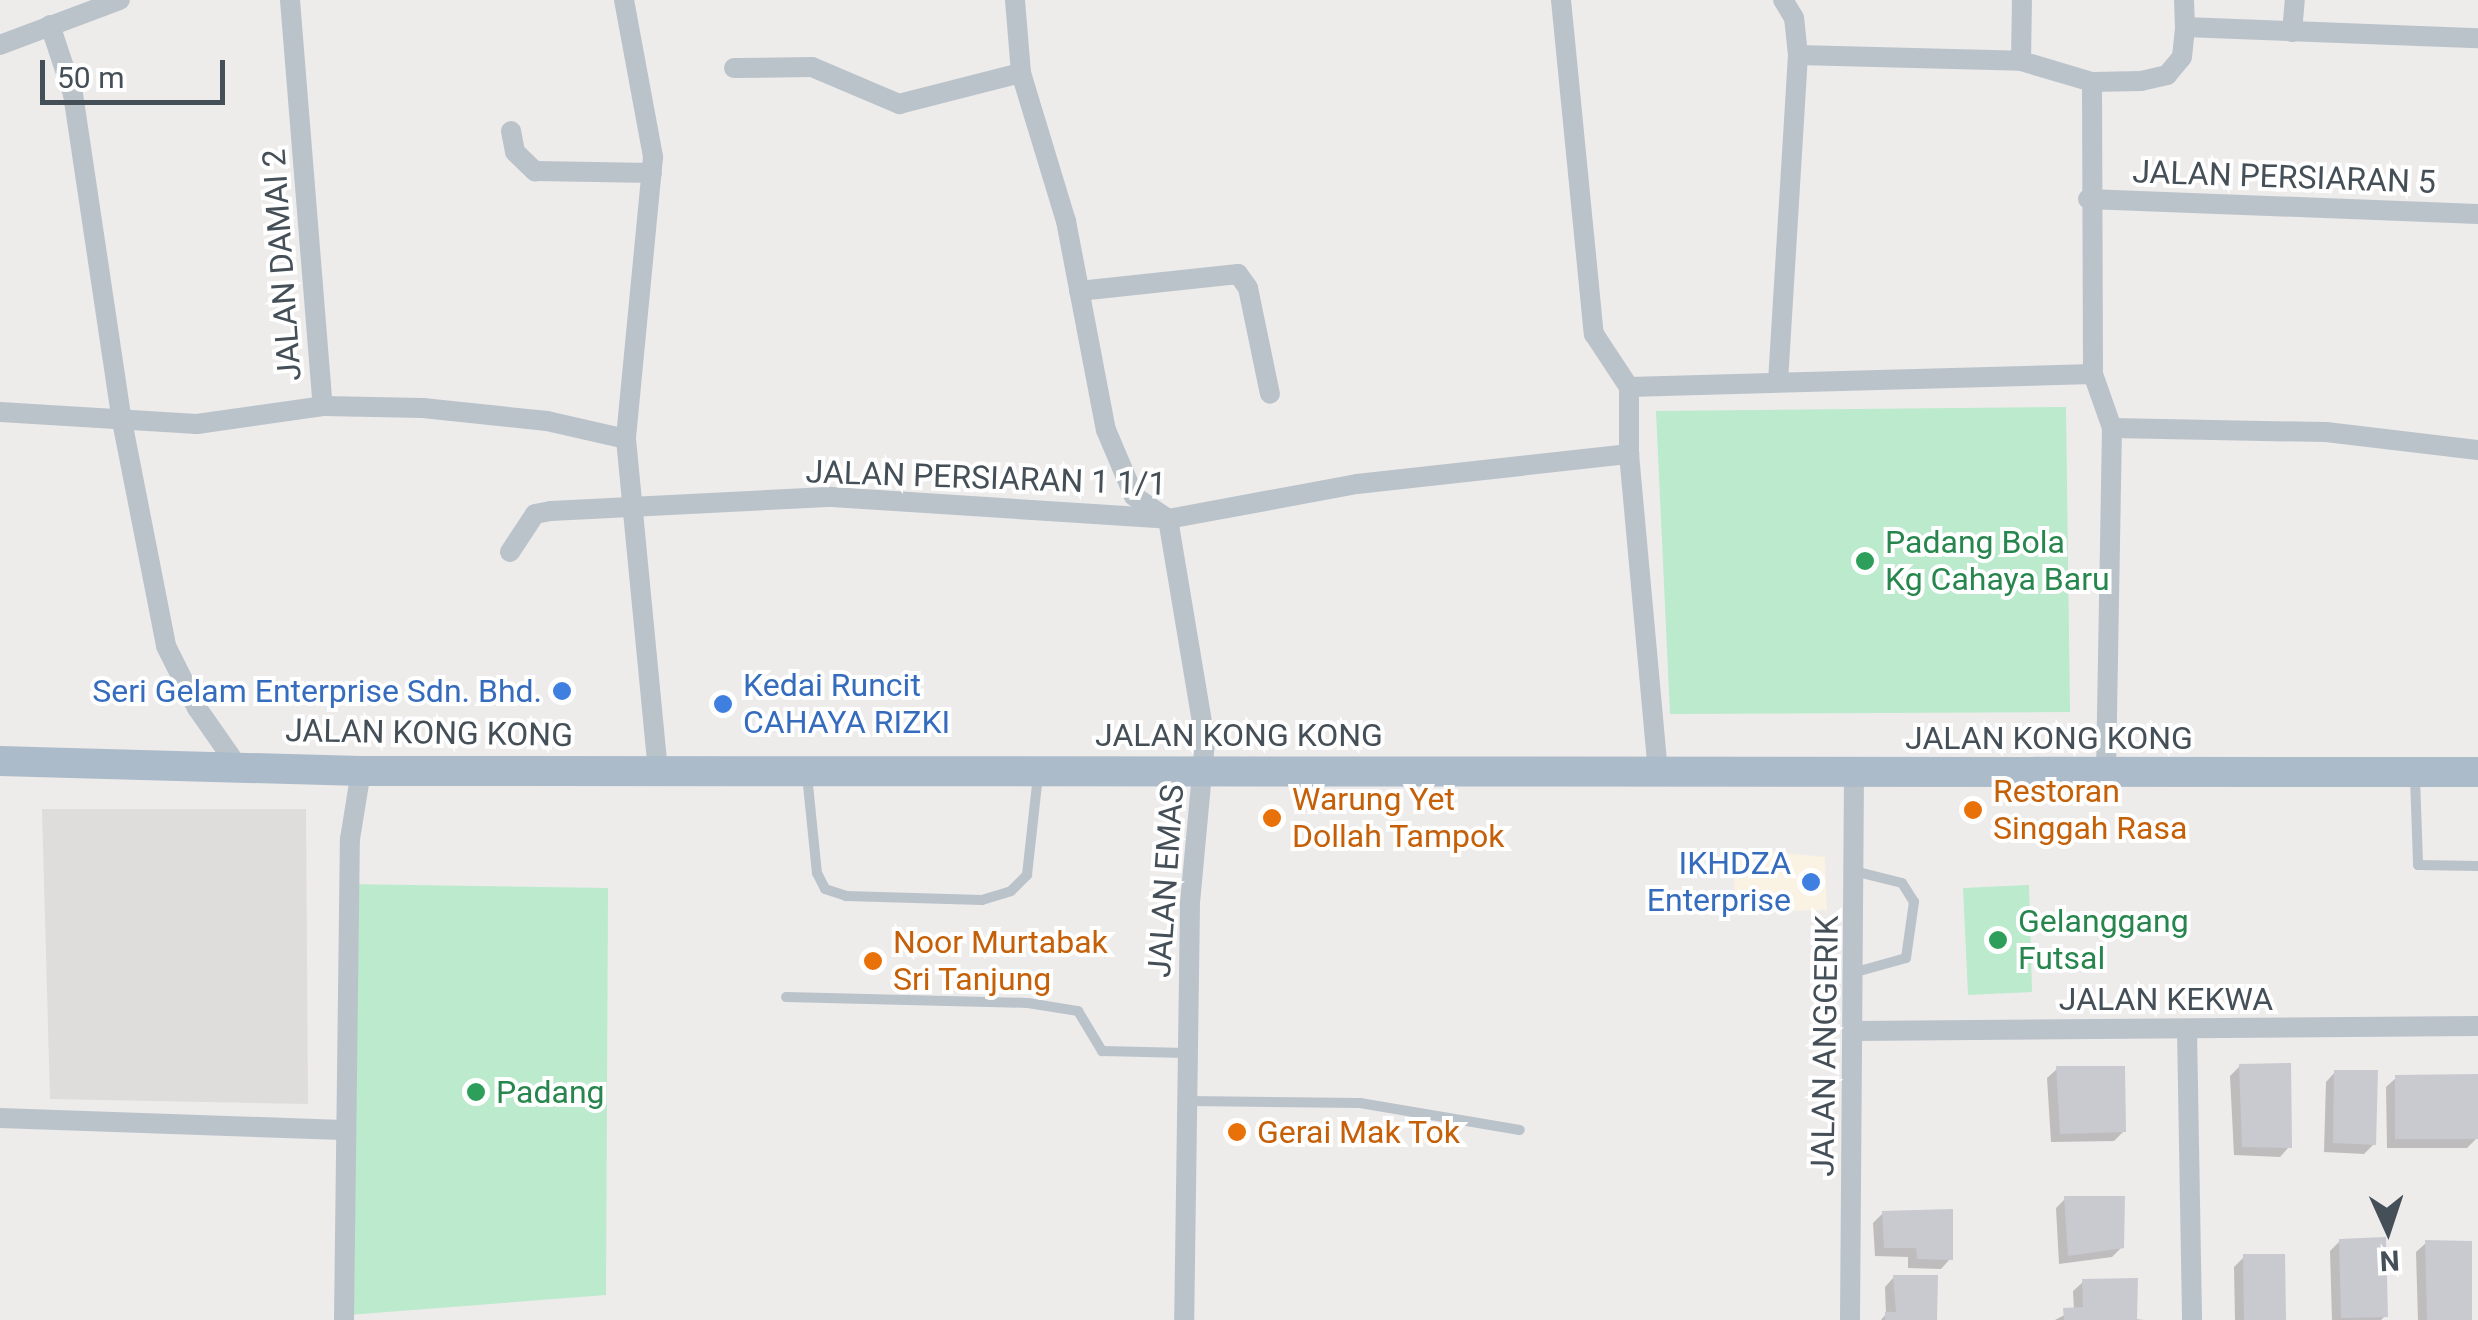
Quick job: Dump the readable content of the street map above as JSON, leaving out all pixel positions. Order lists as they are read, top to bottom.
{
  "streets": {
    "main road": ["JALAN KONG KONG"],
    "street": [
      "JALAN PERSIARAN 5",
      "JALAN DAMAI 2",
      "JALAN PERSIARAN 1 1/1",
      "JALAN EMAS",
      "JALAN KEKWA",
      "JALAN ANGGERIK"
    ]
  },
  "crossings": [
    ["JALAN PERSIARAN 1 1/1", "JALAN EMAS"],
    ["JALAN KONG KONG", "JALAN EMAS"],
    ["JALAN KONG KONG", "JALAN ANGGERIK"],
    ["JALAN KEKWA", "JALAN ANGGERIK"]
  ],
  "places": [
    "Padang Bola Kg Cahaya Baru",
    "Seri Gelam Enterprise Sdn. Bhd.",
    "Kedai Runcit CAHAYA RIZKI",
    "Restoran Singgah Rasa",
    "Warung Yet Dollah Tampok",
    "IKHDZA Enterprise",
    "Gelanggang Futsal",
    "Noor Murtabak Sri Tanjung",
    "Padang",
    "Gerai Mak Tok"
  ],
  "scale_bar": "50 m",
  "north": "bottom"
}
